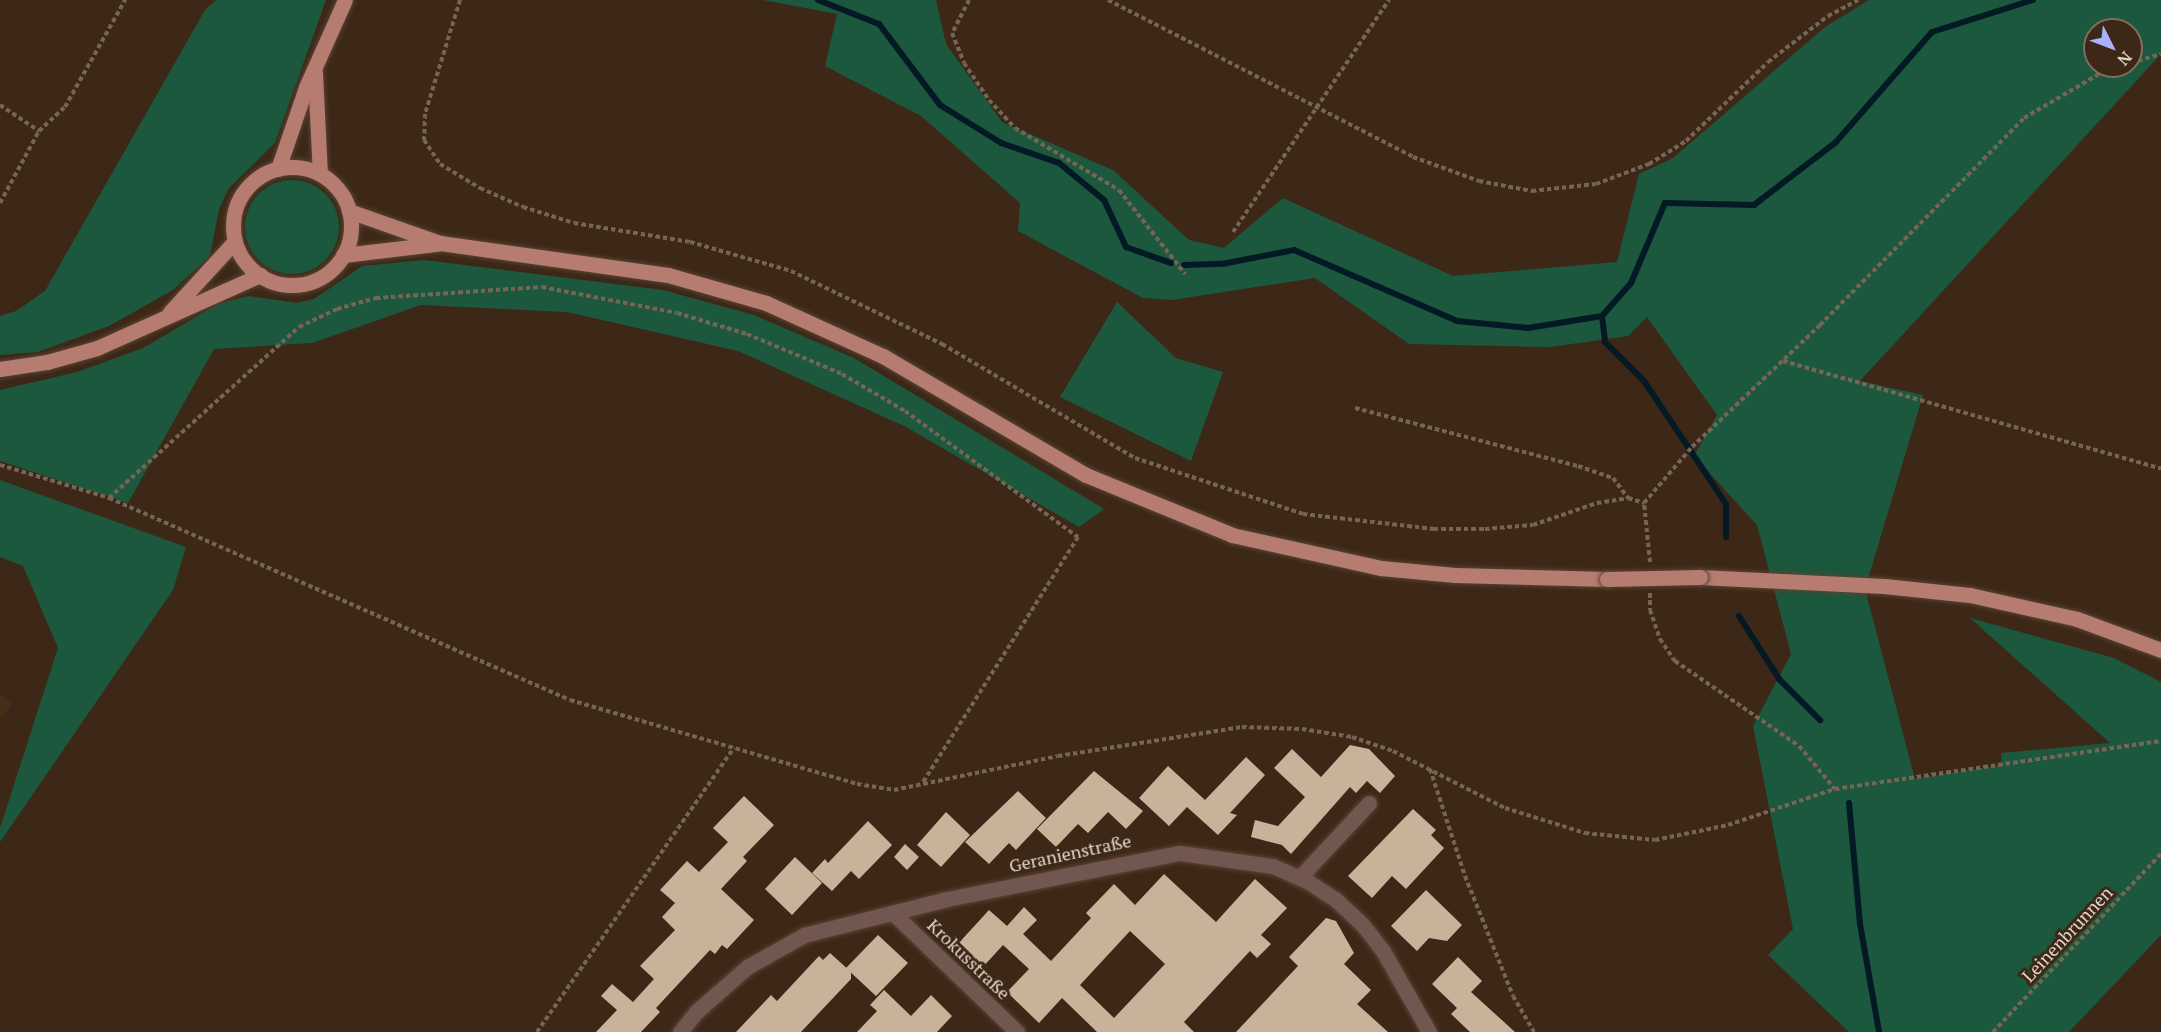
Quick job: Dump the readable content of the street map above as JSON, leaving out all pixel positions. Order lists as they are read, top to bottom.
{
  "streets": {
    "street": ["Geranienstraße", "Krokusstraße"],
    "path": ["Leinenbrunnen"]
  },
  "crossings": [
    ["Geranienstraße", "Krokusstraße"]
  ],
  "north": "bottom right"
}
